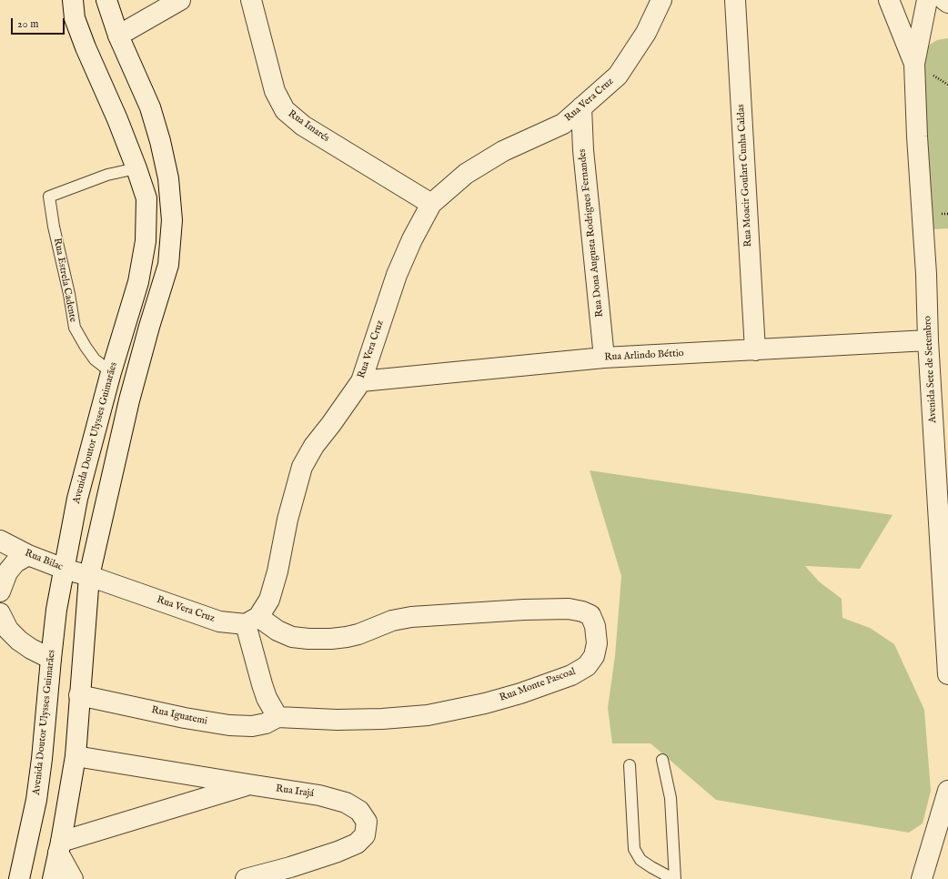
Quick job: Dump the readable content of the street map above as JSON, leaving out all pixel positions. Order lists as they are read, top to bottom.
{
  "streets": {
    "street": [
      "Rua Vera Cruz",
      "Rua Imarés",
      "Rua Moacir Goulart Cunha Caldas",
      "Rua Dona Augusta Rodrigues Fernandes",
      "Rua Arlindo Béttio",
      "Avenida Sete de Setembro",
      "Avenida Doutor Ulysses Guimarães",
      "Rua Bilac",
      "Rua Monte Pascoal",
      "Rua Iguatemi",
      "Rua Irajá"
    ],
    "lane": ["Rua Estrela Cadente"]
  },
  "crossings": [
    ["Rua Vera Cruz", "Rua Imarés"],
    ["Rua Vera Cruz", "Rua Dona Augusta Rodrigues Fernandes"],
    ["Rua Vera Cruz", "Rua Arlindo Béttio"],
    ["Rua Vera Cruz", "Rua Bilac"],
    ["Rua Vera Cruz", "Rua Monte Pascoal"],
    ["Rua Moacir Goulart Cunha Caldas", "Rua Arlindo Béttio"],
    ["Rua Dona Augusta Rodrigues Fernandes", "Rua Arlindo Béttio"],
    ["Rua Estrela Cadente", "Avenida Doutor Ulysses Guimarães"],
    ["Rua Arlindo Béttio", "Avenida Sete de Setembro"],
    ["Avenida Doutor Ulysses Guimarães", "Rua Bilac"],
    ["Rua Monte Pascoal", "Rua Iguatemi"]
  ],
  "scale_bar": "20 m"
}
